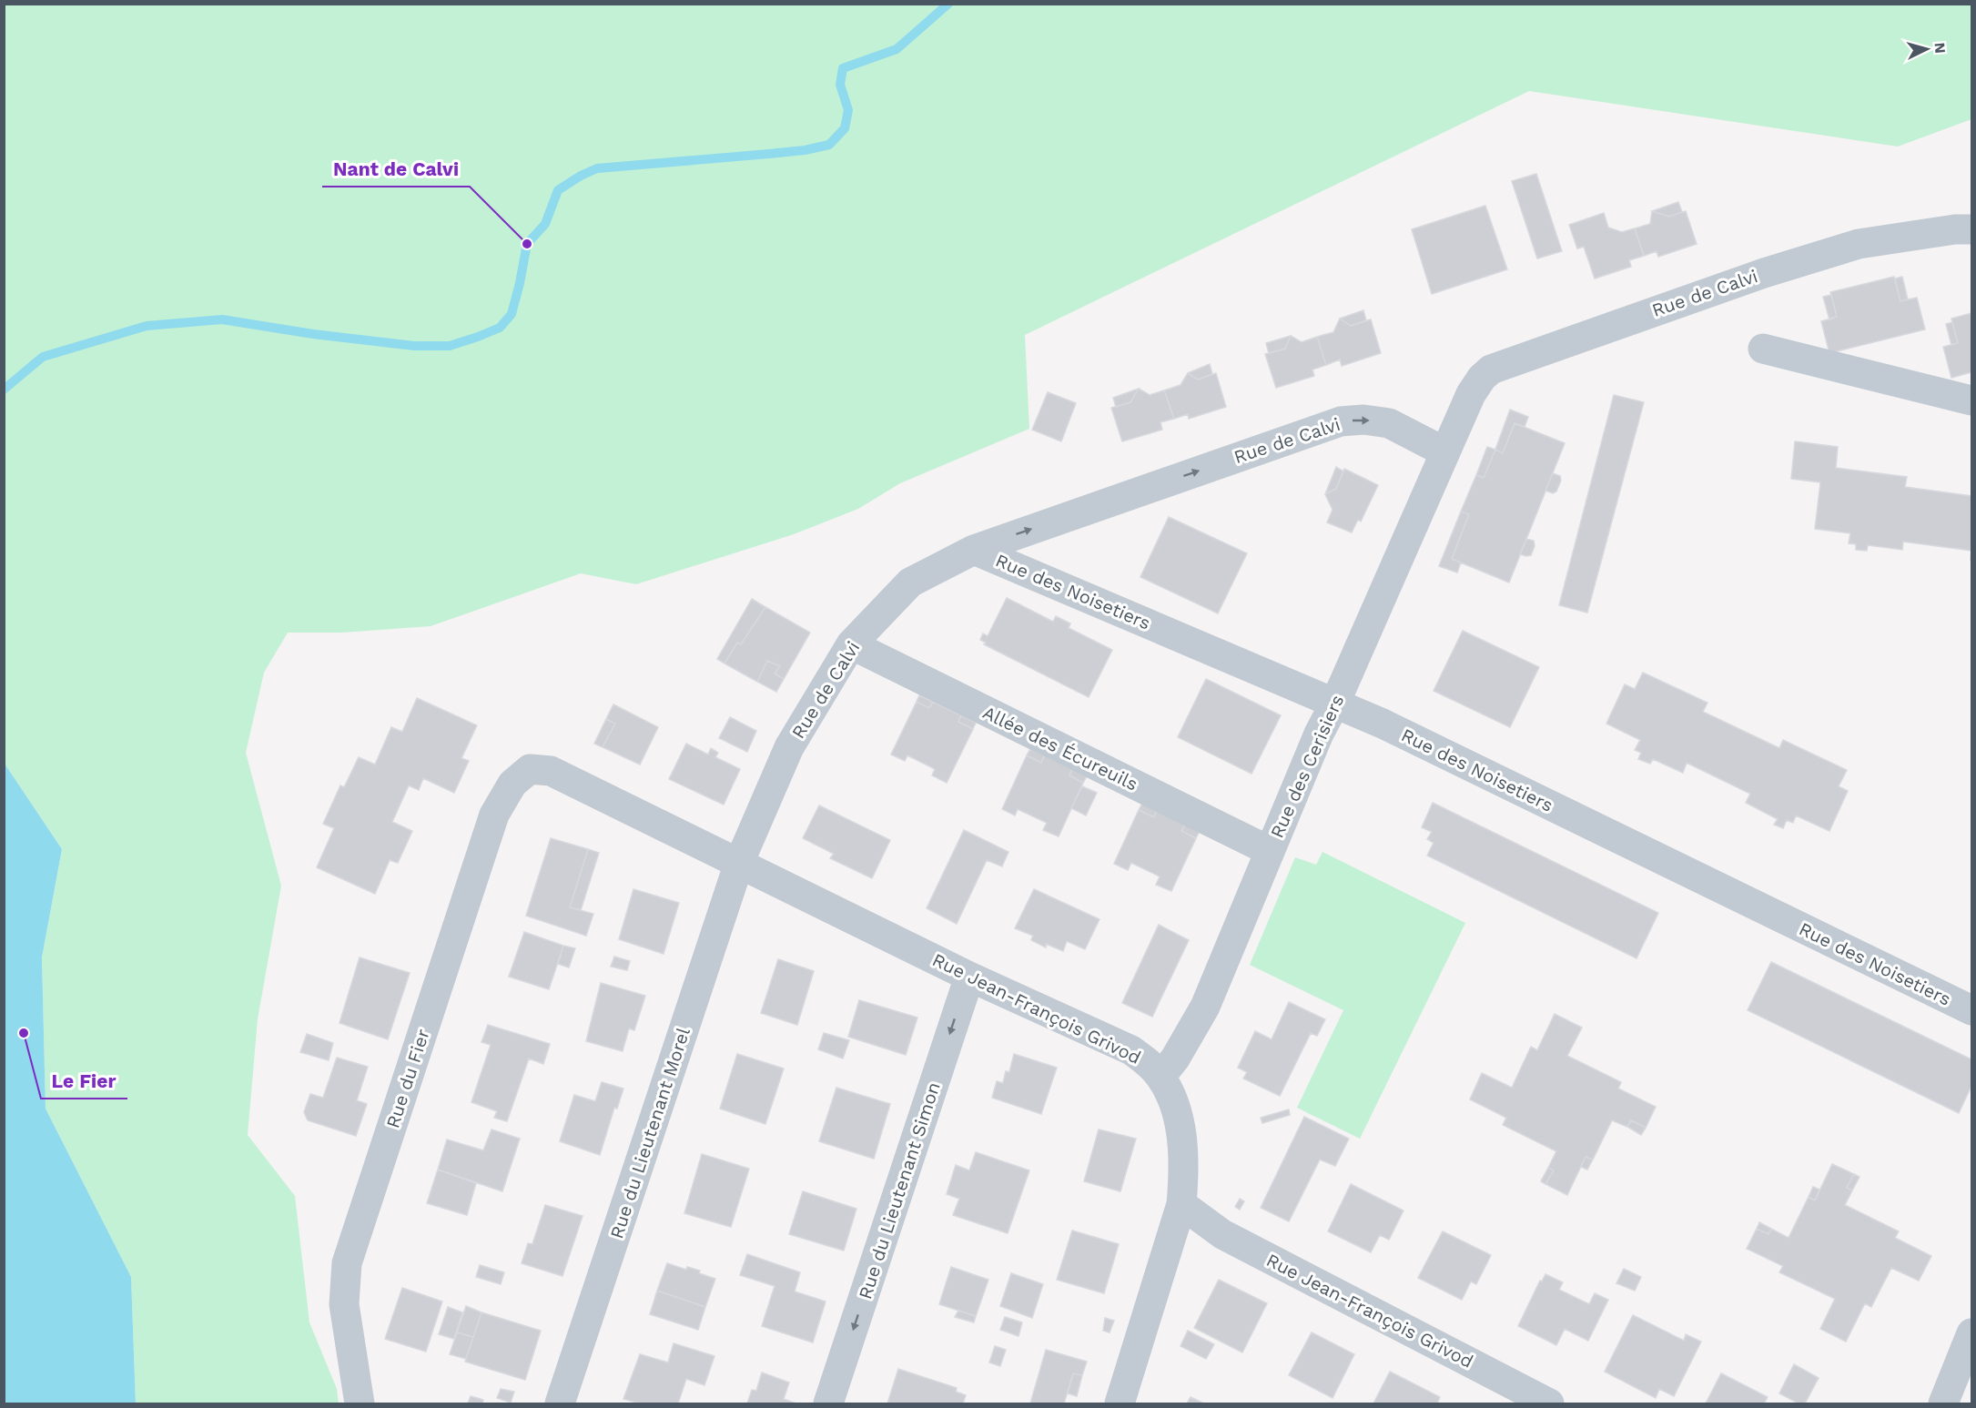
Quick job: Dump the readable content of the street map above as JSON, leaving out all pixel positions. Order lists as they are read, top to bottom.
{
  "streets": {
    "street": [
      "Rue de Calvi",
      "Rue des Noisetiers",
      "Allée des Écureuils",
      "Rue des Cerisiers",
      "Rue Jean-François Grivod",
      "Rue du Fier",
      "Rue du Lieutenant Morel",
      "Rue du Lieutenant Simon"
    ]
  },
  "crossings": [
    ["Rue de Calvi", "Rue des Noisetiers"],
    ["Rue de Calvi", "Allée des Écureuils"],
    ["Rue de Calvi", "Rue des Cerisiers"],
    ["Rue de Calvi", "Rue Jean-François Grivod"],
    ["Rue de Calvi", "Rue du Lieutenant Morel"],
    ["Rue des Noisetiers", "Rue des Cerisiers"],
    ["Allée des Écureuils", "Rue des Cerisiers"],
    ["Rue des Cerisiers", "Rue Jean-François Grivod"],
    ["Rue Jean-François Grivod", "Rue du Fier"],
    ["Rue Jean-François Grivod", "Rue du Lieutenant Morel"],
    ["Rue Jean-François Grivod", "Rue du Lieutenant Simon"]
  ],
  "one_way": ["Rue du Lieutenant Simon"],
  "places": ["Nant de Calvi", "Le Fier"],
  "north": "right"
}
